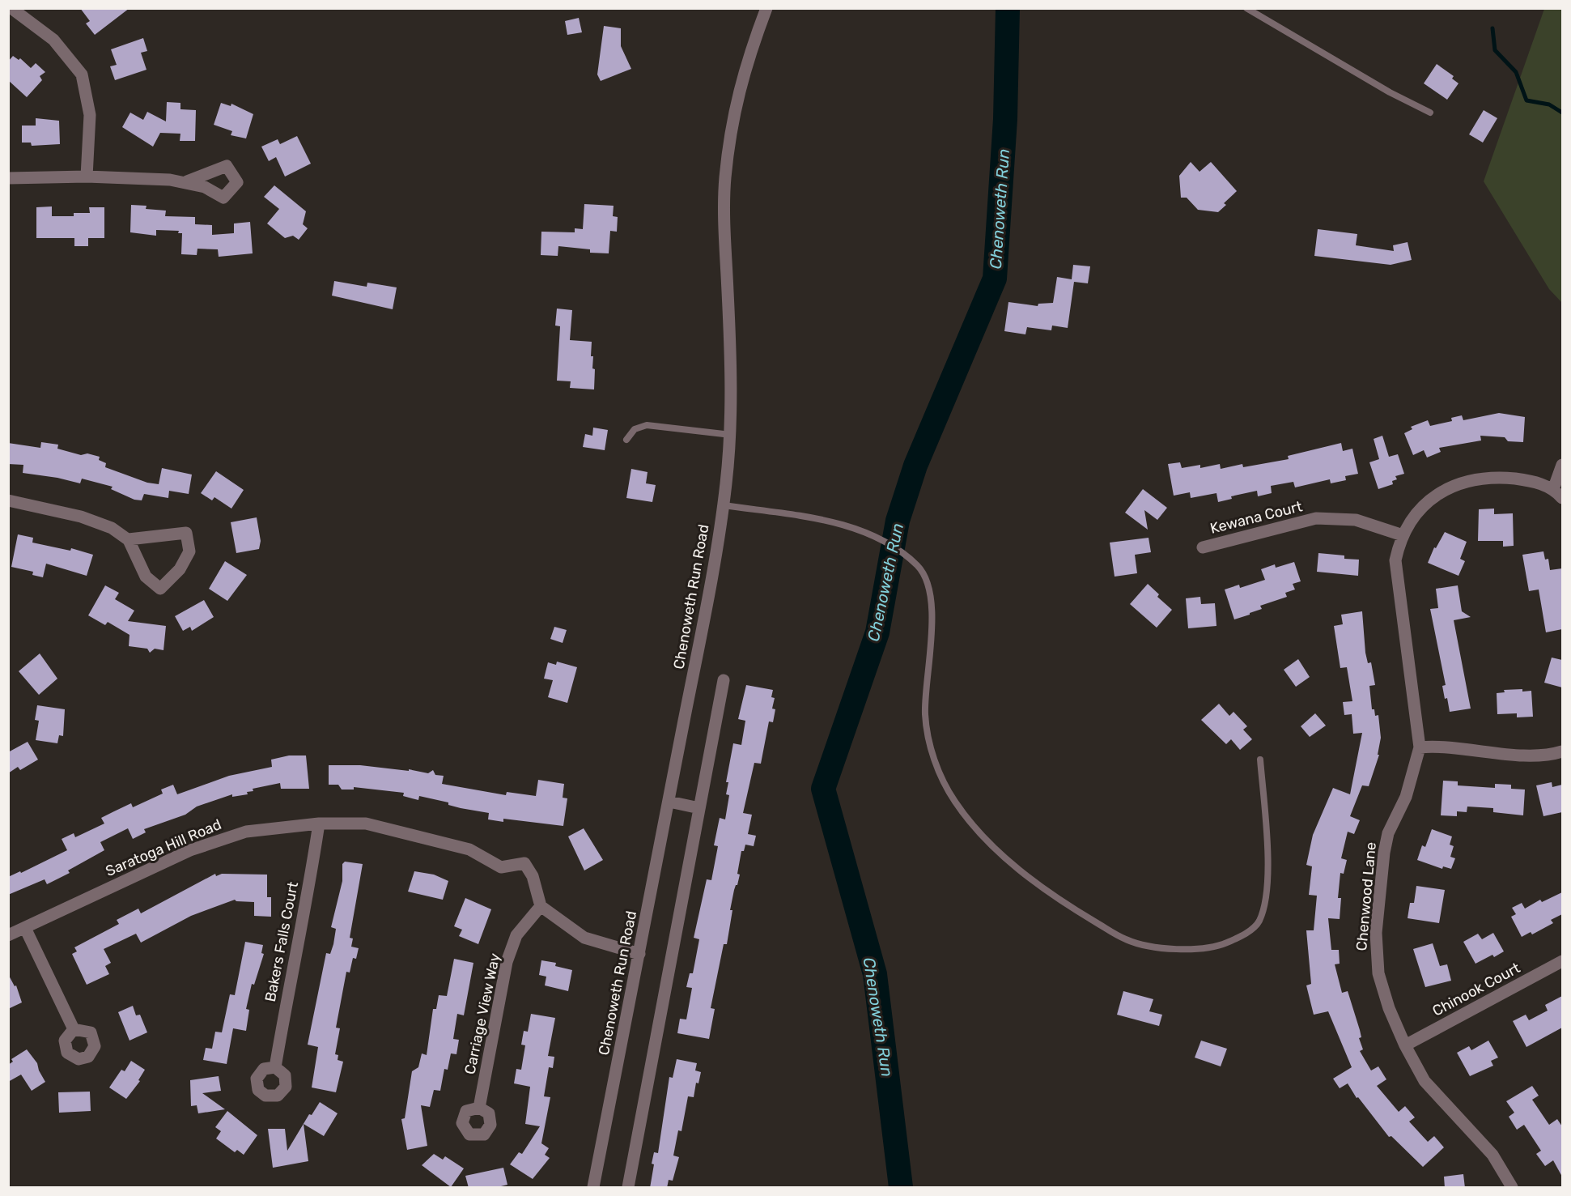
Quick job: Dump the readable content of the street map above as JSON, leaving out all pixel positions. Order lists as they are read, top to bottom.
{
  "streets": {
    "street": [
      "Kewana Court",
      "Chenoweth Run Road",
      "Saratoga Hill Road",
      "Chenwood Lane",
      "Bakers Falls Court",
      "Chinook Court",
      "Carriage View Way"
    ]
  },
  "crossings": [
    ["Kewana Court", "Chenwood Lane"],
    ["Saratoga Hill Road", "Bakers Falls Court"],
    ["Saratoga Hill Road", "Carriage View Way"],
    ["Chenwood Lane", "Chinook Court"]
  ],
  "water": ["Chenoweth Run"]
}
